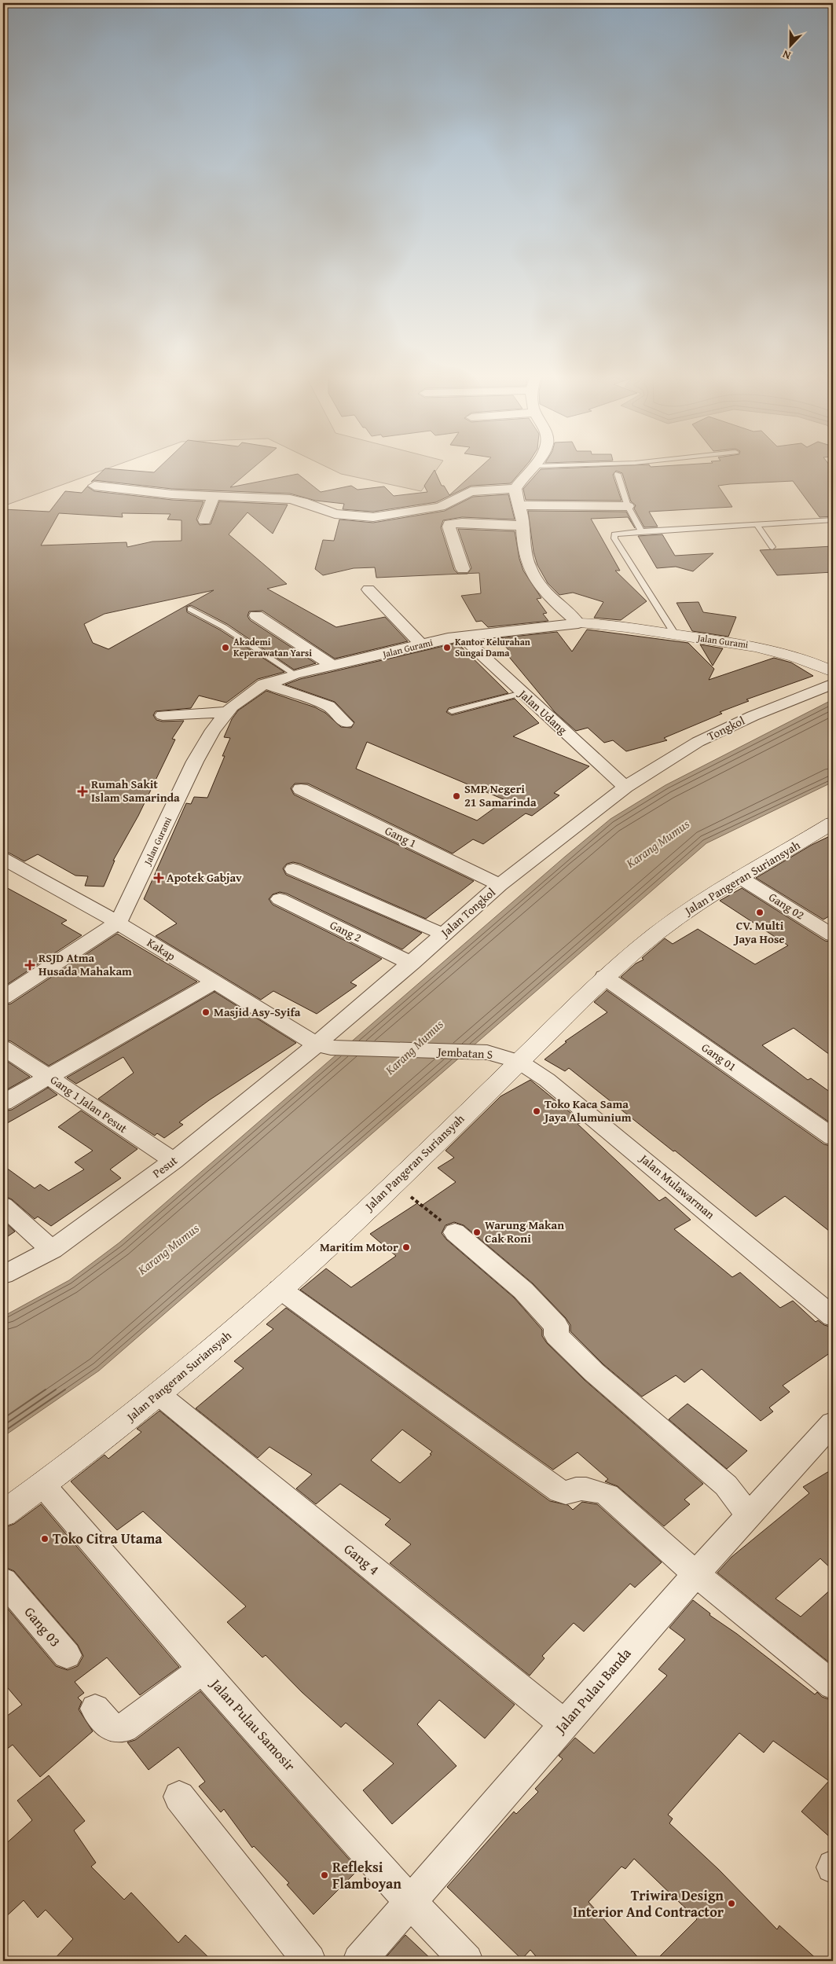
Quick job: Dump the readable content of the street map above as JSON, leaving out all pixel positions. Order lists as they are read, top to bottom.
{
  "streets": {
    "main road": ["Jalan Gurami", "Jalan Pangeran Suriansyah"],
    "street": [
      "Jalan Udang",
      "Tongkol",
      "Gang 1",
      "Gang 02",
      "Jalan Tongkol",
      "Gang 2",
      "Kakap",
      "Jembatan S",
      "Gang 01",
      "Gang 1 Jalan Pesut",
      "Pesut",
      "Jalan Mulawarman",
      "Gang 4",
      "Gang 03",
      "Jalan Pulau Banda",
      "Jalan Pulau Samosir"
    ]
  },
  "crossings": [
    ["Jalan Gurami", "Jalan Udang"],
    ["Jalan Gurami", "Kakap"],
    ["Jalan Udang", "Tongkol"],
    ["Jalan Udang", "Jalan Tongkol"],
    ["Tongkol", "Jalan Tongkol"],
    ["Gang 1", "Jalan Tongkol"],
    ["Jalan Pangeran Suriansyah", "Gang 02"],
    ["Jalan Pangeran Suriansyah", "Jembatan S"],
    ["Jalan Pangeran Suriansyah", "Gang 01"],
    ["Jalan Pangeran Suriansyah", "Jalan Mulawarman"],
    ["Jalan Pangeran Suriansyah", "Gang 4"],
    ["Jalan Pangeran Suriansyah", "Jalan Pulau Samosir"],
    ["Jalan Tongkol", "Gang 2"],
    ["Jalan Tongkol", "Kakap"],
    ["Jalan Tongkol", "Jembatan S"],
    ["Jalan Tongkol", "Pesut"],
    ["Kakap", "Jembatan S"],
    ["Kakap", "Pesut"],
    ["Jembatan S", "Pesut"],
    ["Jembatan S", "Jalan Mulawarman"],
    ["Gang 1 Jalan Pesut", "Pesut"],
    ["Gang 4", "Jalan Pulau Banda"],
    ["Jalan Pulau Banda", "Jalan Pulau Samosir"]
  ],
  "water": ["Karang Mumus"],
  "places": {
    "other": [
      "Akademi Keperawatan Yarsi",
      "Kantor Kelurahan Sungai Dama",
      "SMP Negeri 21 Samarinda",
      "CV. Multi Jaya Hose",
      "Masjid Asy-Syifa",
      "Toko Kaca Sama Jaya Alumunium",
      "Warung Makan Cak Roni",
      "Maritim Motor",
      "Toko Citra Utama",
      "Refleksi Flamboyan",
      "Triwira Design Interior And Contractor"
    ],
    "health": ["Rumah Sakit Islam Samarinda", "Apotek Gabjav", "RSJD Atma Husada Mahakam"]
  },
  "north": "bottom"
}
